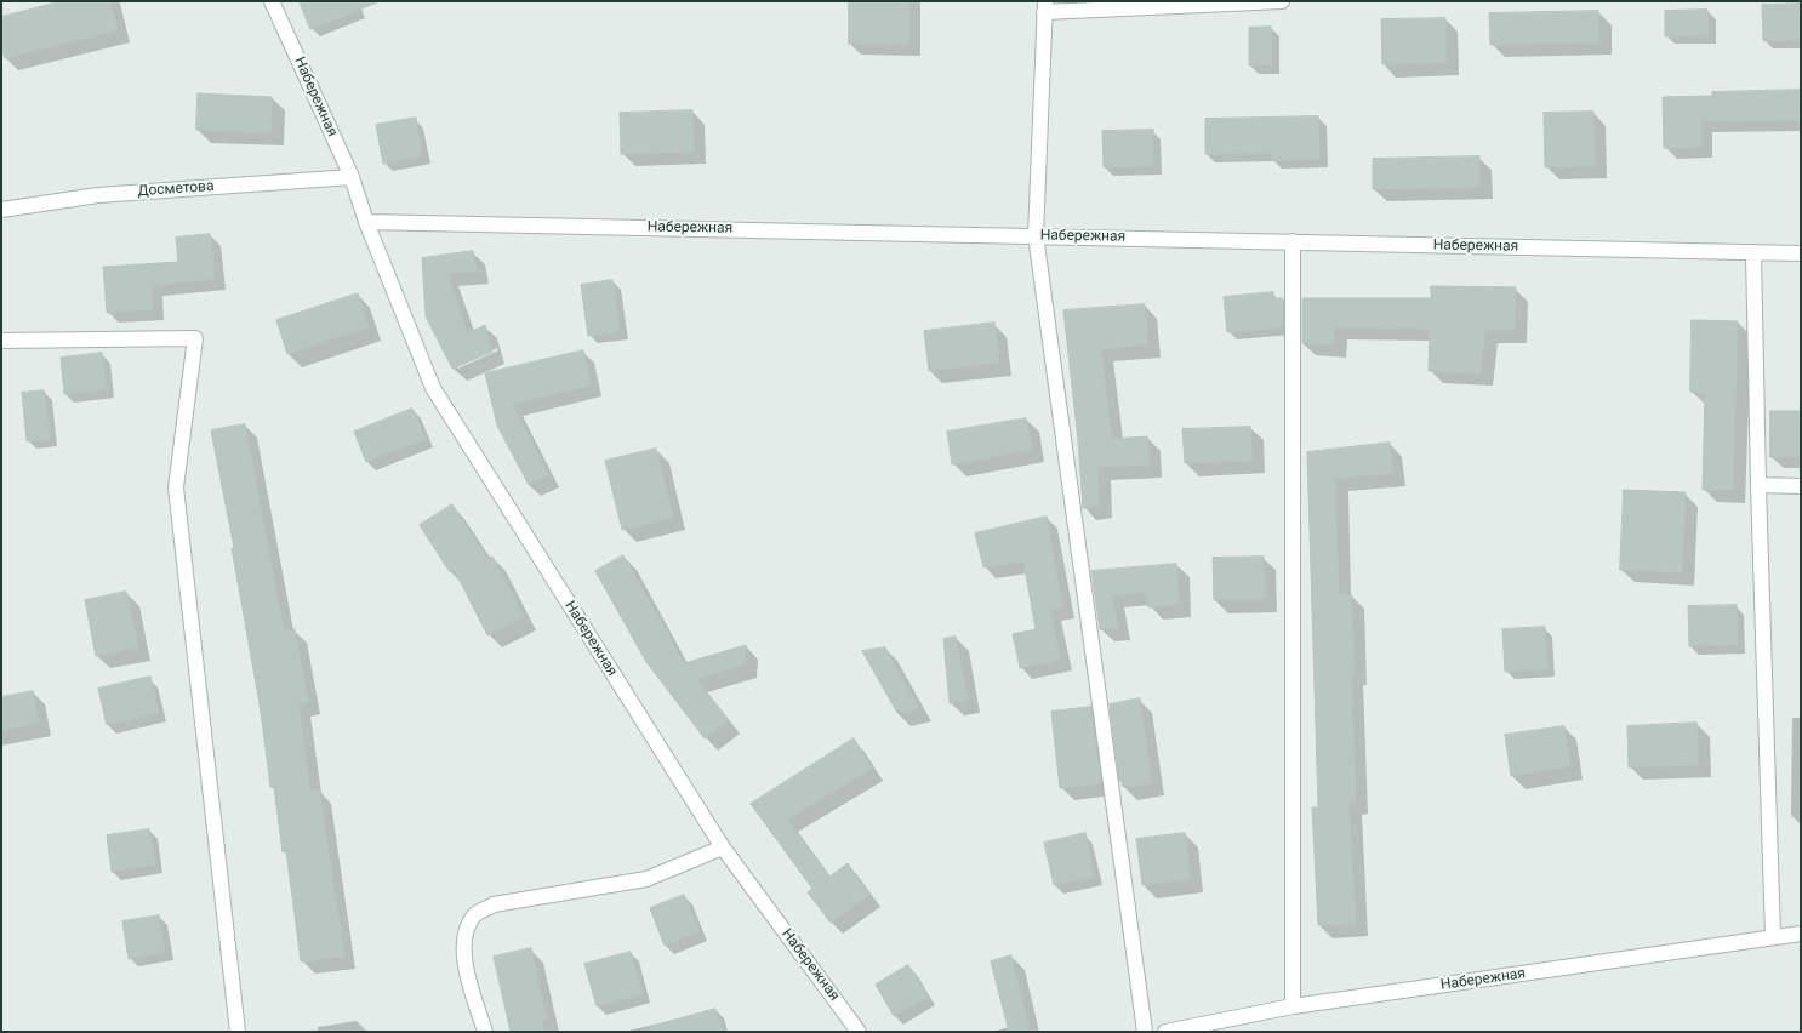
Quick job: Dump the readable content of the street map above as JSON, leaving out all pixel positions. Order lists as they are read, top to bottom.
{
  "streets": {
    "street": ["Набережная", "Досметова"]
  },
  "crossings": [
    ["Набережная", "Досметова"]
  ]
}
